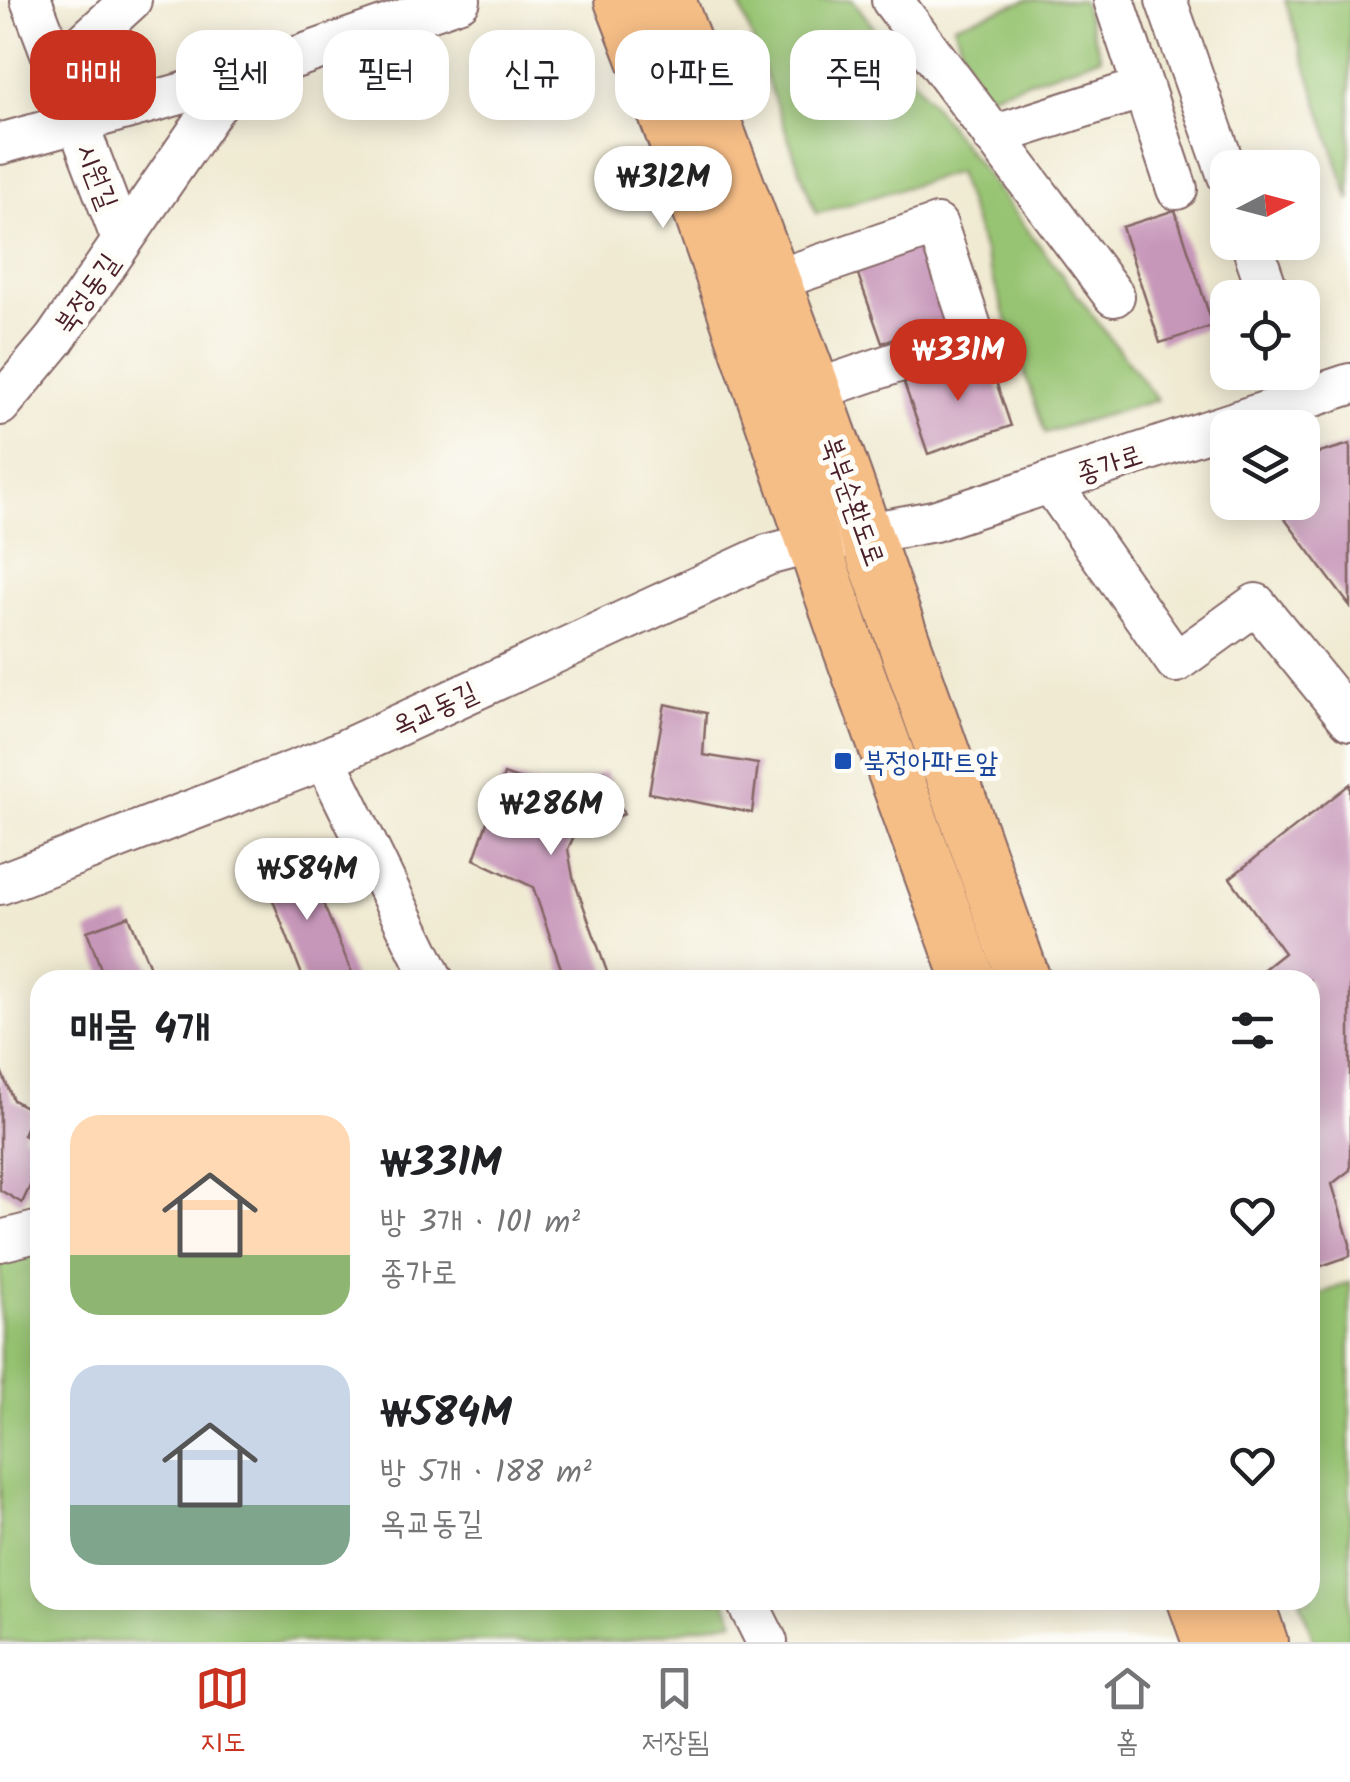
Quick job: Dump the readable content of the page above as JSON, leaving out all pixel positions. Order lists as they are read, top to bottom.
{
  "streets": {
    "main road": ["북부순환도로"],
    "street": [
      "시원길",
      "북정동길",
      "종가로",
      "옥교동길"
    ]
  },
  "crossings": [
    ["시원길", "북정동길"],
    ["종가로", "북부순환도로"],
    ["종가로", "옥교동길"],
    ["북부순환도로", "옥교동길"]
  ],
  "places": {
    "transit": ["북정아파트앞"]
  },
  "north": "right",
  "page": {
    "chip": [
      "매매",
      "월세",
      "필터",
      "신규",
      "아파트",
      "주택"
    ],
    "price": [
      "₩312M",
      "₩331M",
      "₩286M",
      "₩584M"
    ],
    "heading": "매물 4개",
    "list": [
      {
        "name": "₩331M",
        "note": "방 3개 · 101 m² · 종가로"
      },
      {
        "name": "₩584M",
        "note": "방 5개 · 188 m² · 옥교동길"
      }
    ],
    "tabs": ["지도", "저장됨", "홈"]
  }
}
